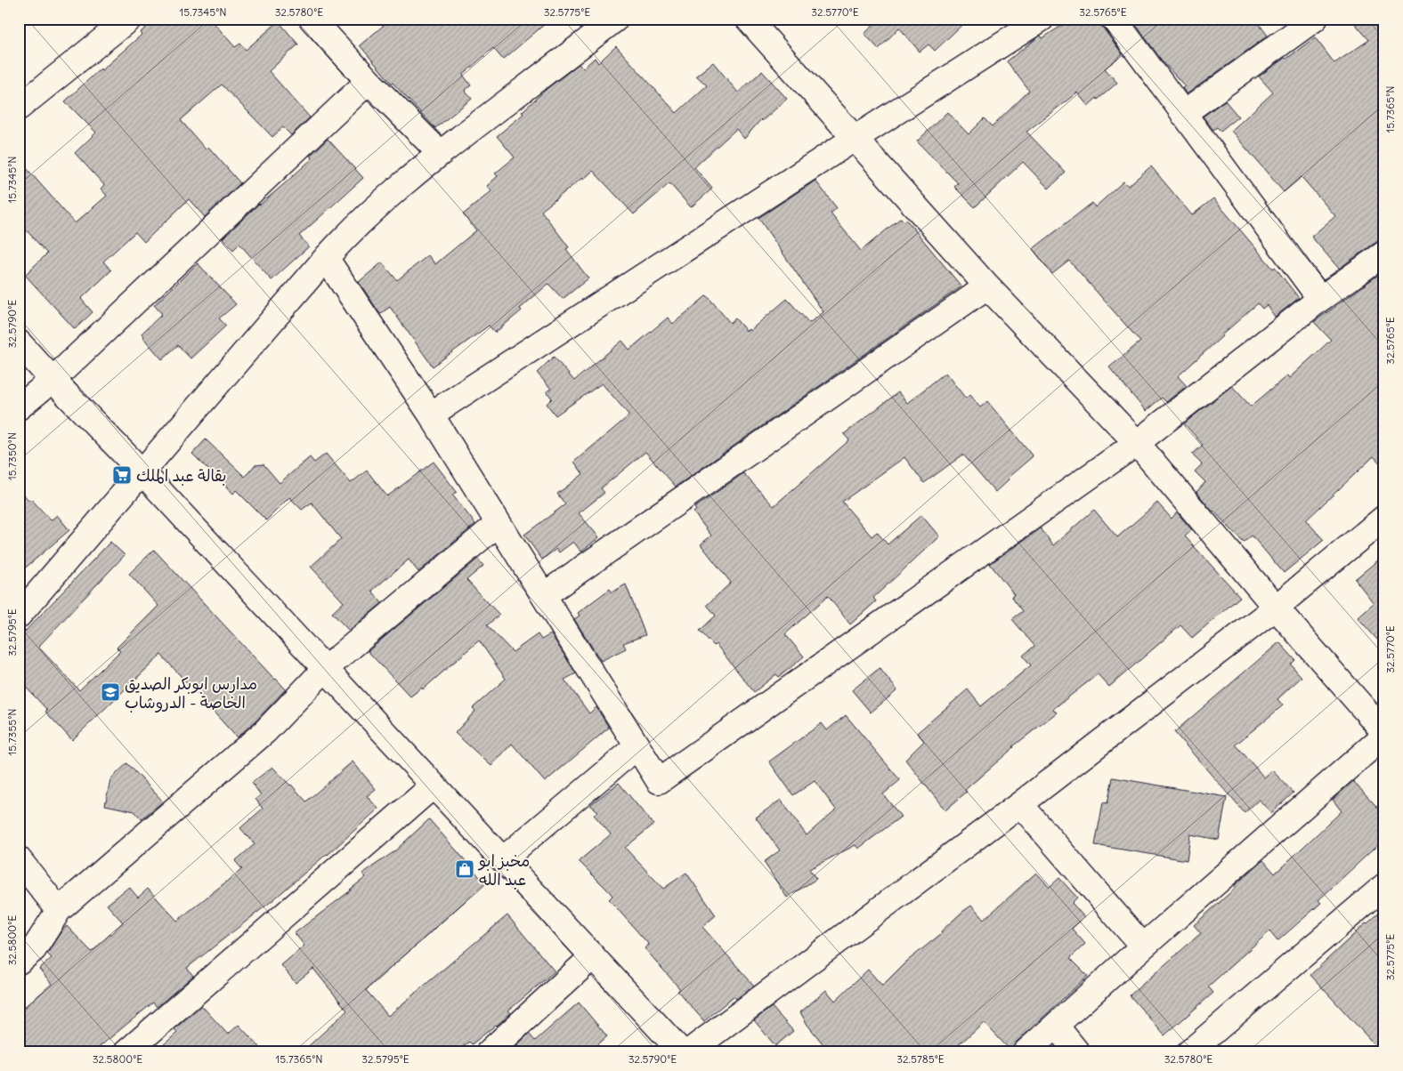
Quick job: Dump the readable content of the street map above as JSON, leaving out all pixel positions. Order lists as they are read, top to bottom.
{
  "places": {
    "supermarket": ["بقالة عبد الملك"],
    "school or university": ["مدارس ابوبكر الصديق الخاصة - الدروشاب"],
    "shop": ["مخبز ابو عبد الله"]
  },
  "coordinates": [
    "15.7345°N",
    "32.5780°E",
    "32.5775°E",
    "32.5770°E",
    "32.5765°E",
    "15.7365°N",
    "32.5790°E",
    "15.7350°N",
    "32.5795°E",
    "15.7355°N",
    "32.5800°E",
    "32.5785°E"
  ]
}
